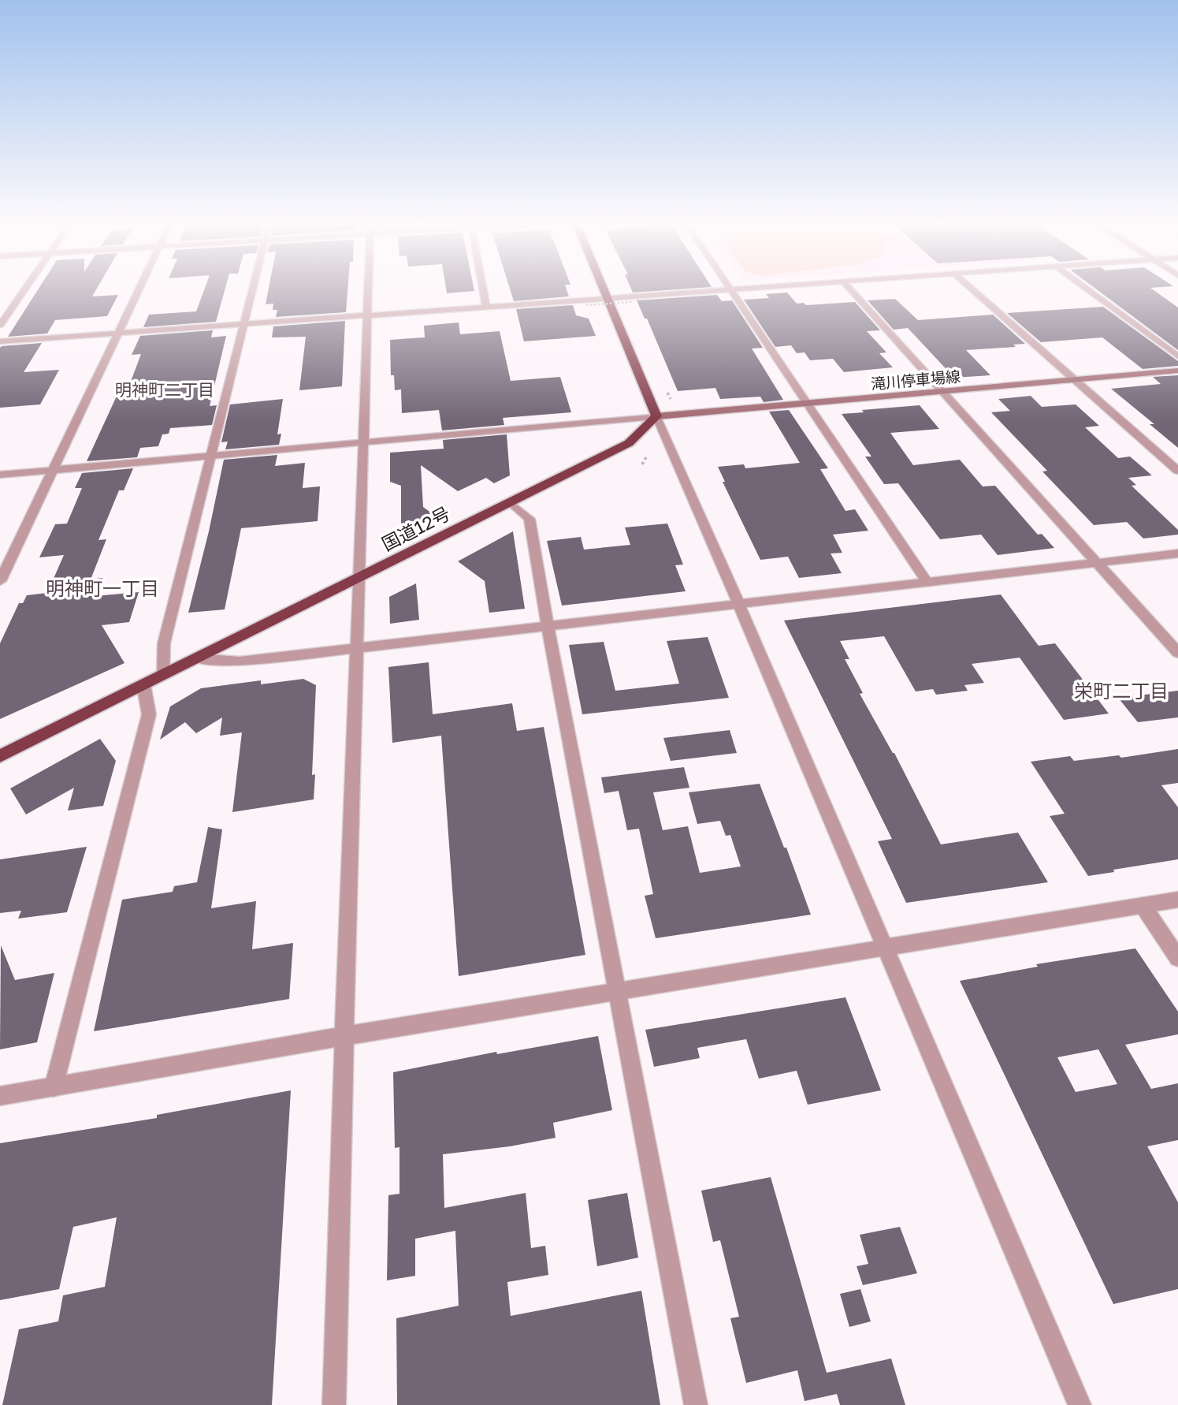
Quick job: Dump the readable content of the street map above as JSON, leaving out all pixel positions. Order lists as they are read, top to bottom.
{
  "streets": {
    "highway": ["国道12号"],
    "main road": ["滝川停車場線"]
  },
  "crossings": [
    ["滝川停車場線", "国道12号"]
  ],
  "districts": ["明神町二丁目", "明神町一丁目", "栄町二丁目"]
}
